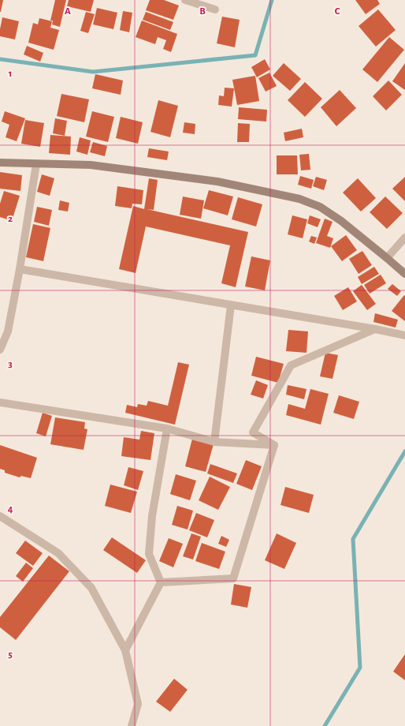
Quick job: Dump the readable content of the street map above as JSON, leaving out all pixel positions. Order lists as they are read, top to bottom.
{
  "grid": {
    "columns": ["A", "B", "C"],
    "rows": [
      "1",
      "2",
      "3",
      "4",
      "5"
    ]
  }
}
